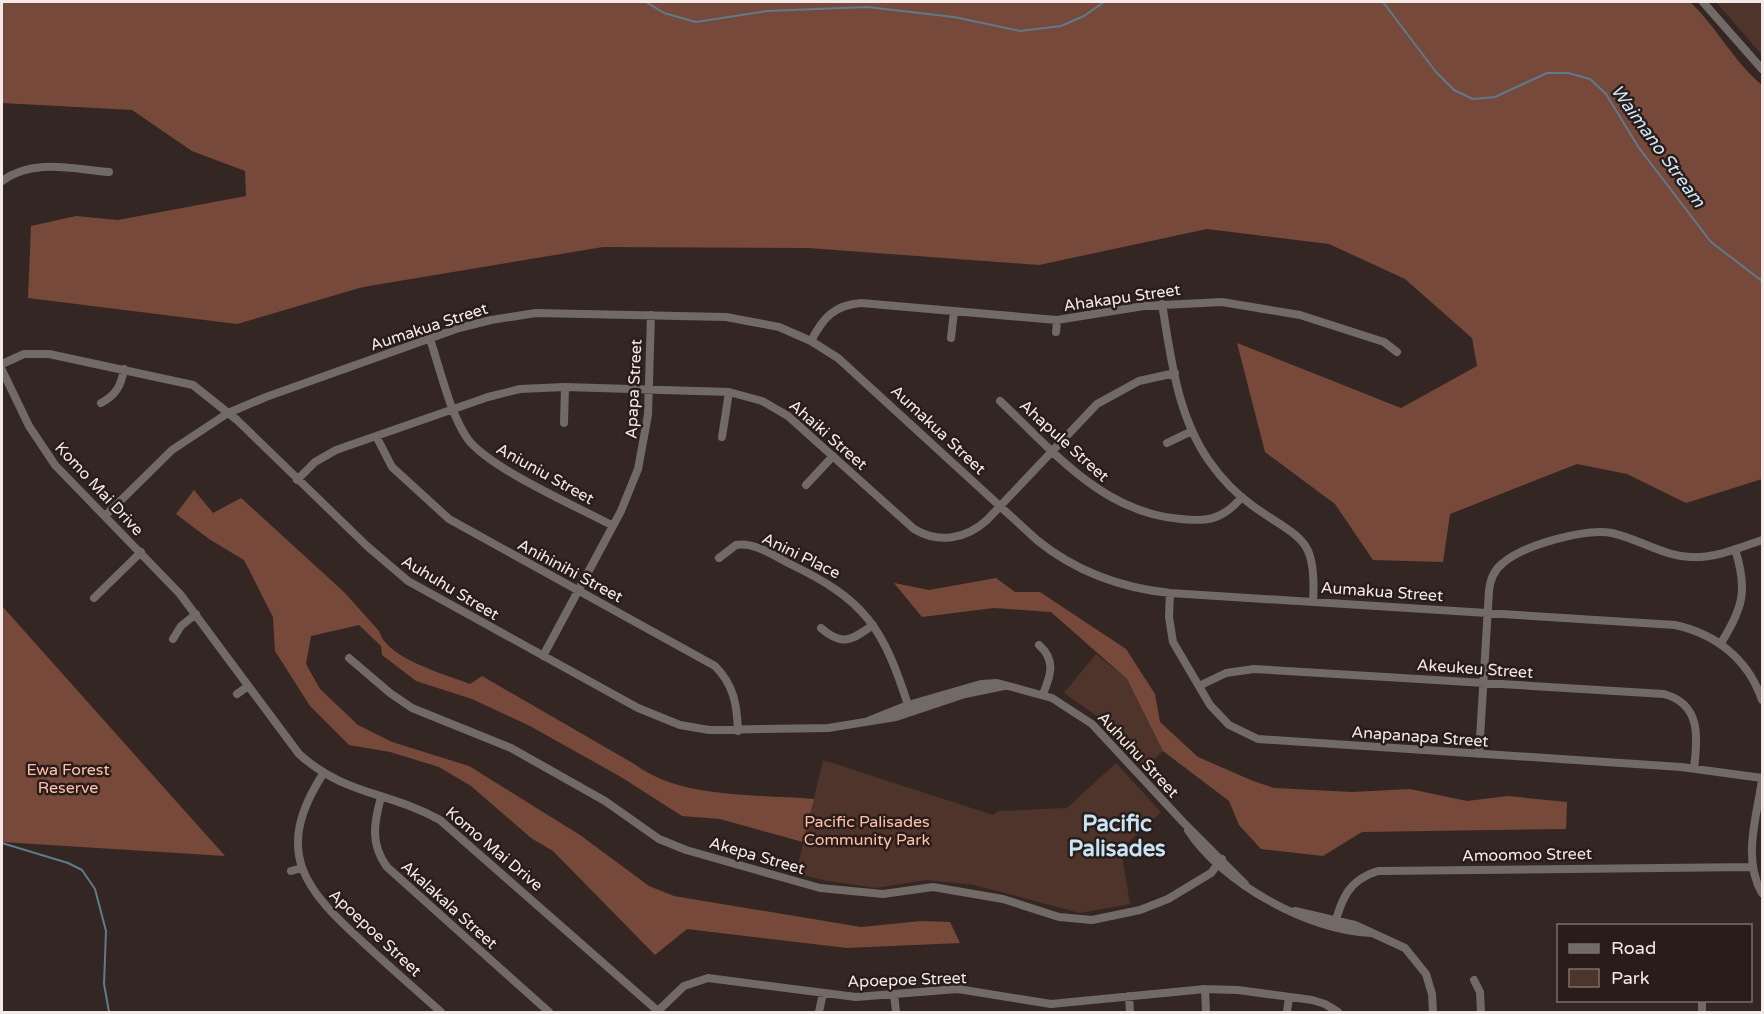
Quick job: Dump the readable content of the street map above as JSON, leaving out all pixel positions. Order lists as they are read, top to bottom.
{
  "streets": {
    "street": [
      "Ahakapu Street",
      "Aumakua Street",
      "Apapa Street",
      "Ahaiki Street",
      "Ahapule Street",
      "Aniuniu Street",
      "Komo Mai Drive",
      "Anini Place",
      "Anihinihi Street",
      "Auhuhu Street",
      "Akeukeu Street",
      "Anapanapa Street",
      "Amoomoo Street",
      "Akepa Street",
      "Akalakala Street",
      "Apoepoe Street"
    ]
  },
  "crossings": [
    ["Ahakapu Street", "Aumakua Street"],
    ["Aumakua Street", "Apapa Street"],
    ["Aumakua Street", "Ahaiki Street"],
    ["Aumakua Street", "Aniuniu Street"],
    ["Aumakua Street", "Komo Mai Drive"],
    ["Aumakua Street", "Auhuhu Street"],
    ["Aumakua Street", "Anapanapa Street"],
    ["Apapa Street", "Ahaiki Street"],
    ["Apapa Street", "Aniuniu Street"],
    ["Apapa Street", "Anihinihi Street"],
    ["Apapa Street", "Auhuhu Street"],
    ["Ahaiki Street", "Ahapule Street"],
    ["Ahaiki Street", "Aniuniu Street"],
    ["Ahaiki Street", "Anihinihi Street"],
    ["Ahaiki Street", "Auhuhu Street"],
    ["Komo Mai Drive", "Akalakala Street"],
    ["Komo Mai Drive", "Apoepoe Street"],
    ["Anini Place", "Auhuhu Street"],
    ["Anihinihi Street", "Auhuhu Street"],
    ["Auhuhu Street", "Amoomoo Street"],
    ["Auhuhu Street", "Akepa Street"],
    ["Akeukeu Street", "Anapanapa Street"]
  ],
  "districts": ["Pacific Palisades"],
  "water": ["Waimano Stream"],
  "parks": ["Ewa Forest Reserve", "Pacific Palisades Community Park"],
  "legend": ["Road", "Park"]
}
